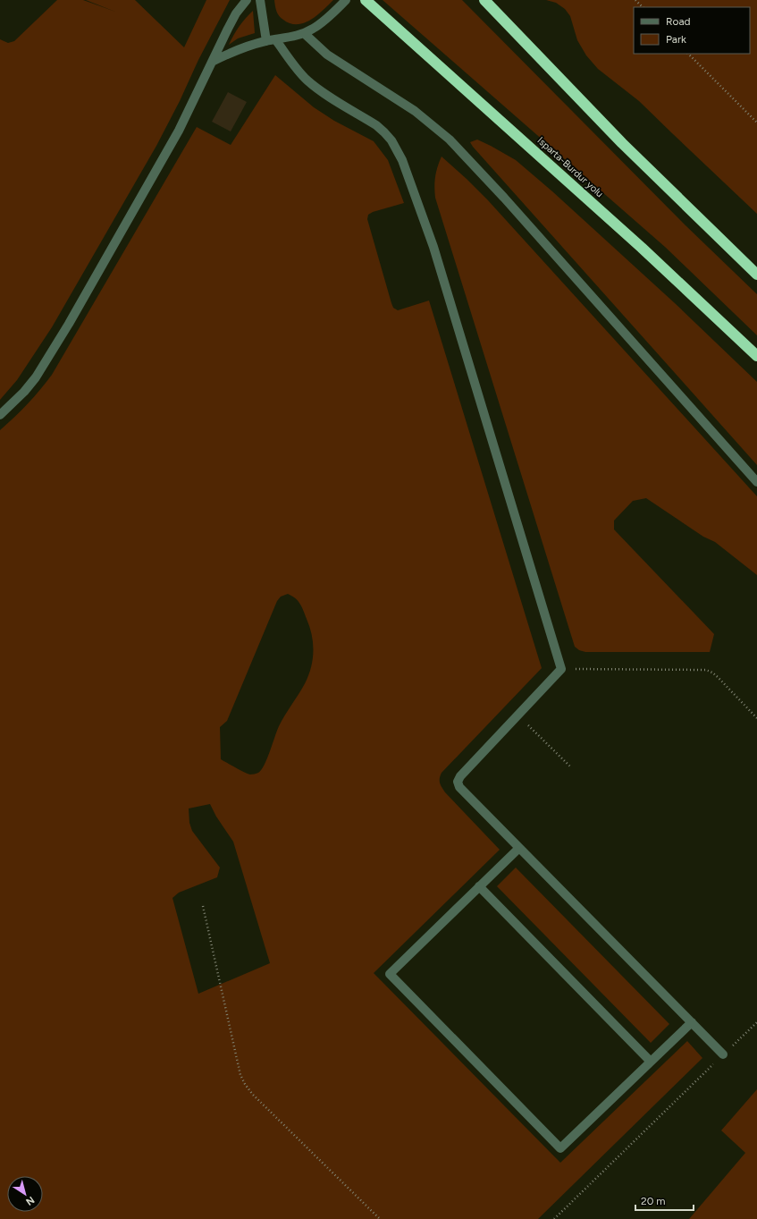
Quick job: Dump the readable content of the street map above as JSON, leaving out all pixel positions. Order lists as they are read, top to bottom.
{
  "streets": {
    "highway": ["Isparta-Burdur yolu"]
  },
  "legend": ["Road", "Park"],
  "scale_bar": "20 m",
  "north": "bottom right"
}
